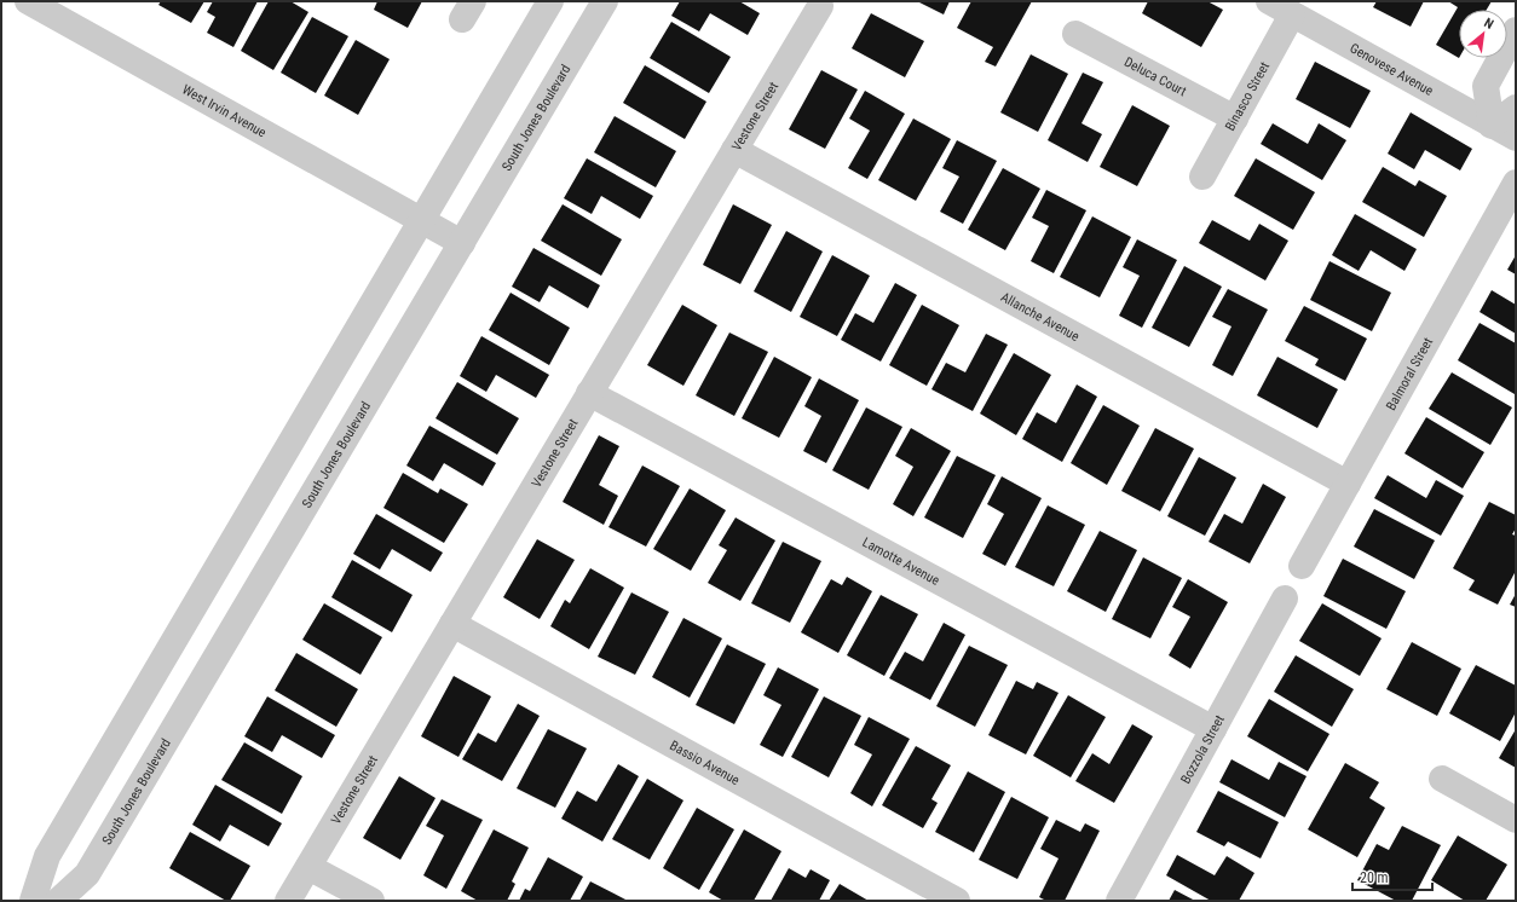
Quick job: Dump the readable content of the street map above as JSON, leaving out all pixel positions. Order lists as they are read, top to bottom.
{
  "streets": {
    "street": [
      "Genovese Avenue",
      "Deluca Court",
      "Binasco Street",
      "West Irvin Avenue",
      "Vestone Street",
      "South Jones Boulevard",
      "Allanche Avenue",
      "Balmoral Street",
      "Lamotte Avenue",
      "Bozzola Street",
      "Bassio Avenue"
    ]
  },
  "crossings": [
    ["Genovese Avenue", "Binasco Street"],
    ["Deluca Court", "Binasco Street"],
    ["West Irvin Avenue", "South Jones Boulevard"],
    ["Vestone Street", "Allanche Avenue"],
    ["Vestone Street", "Lamotte Avenue"],
    ["Vestone Street", "Bassio Avenue"],
    ["Allanche Avenue", "Balmoral Street"],
    ["Lamotte Avenue", "Bozzola Street"]
  ],
  "scale_bar": "20 m",
  "north": "top right"
}
